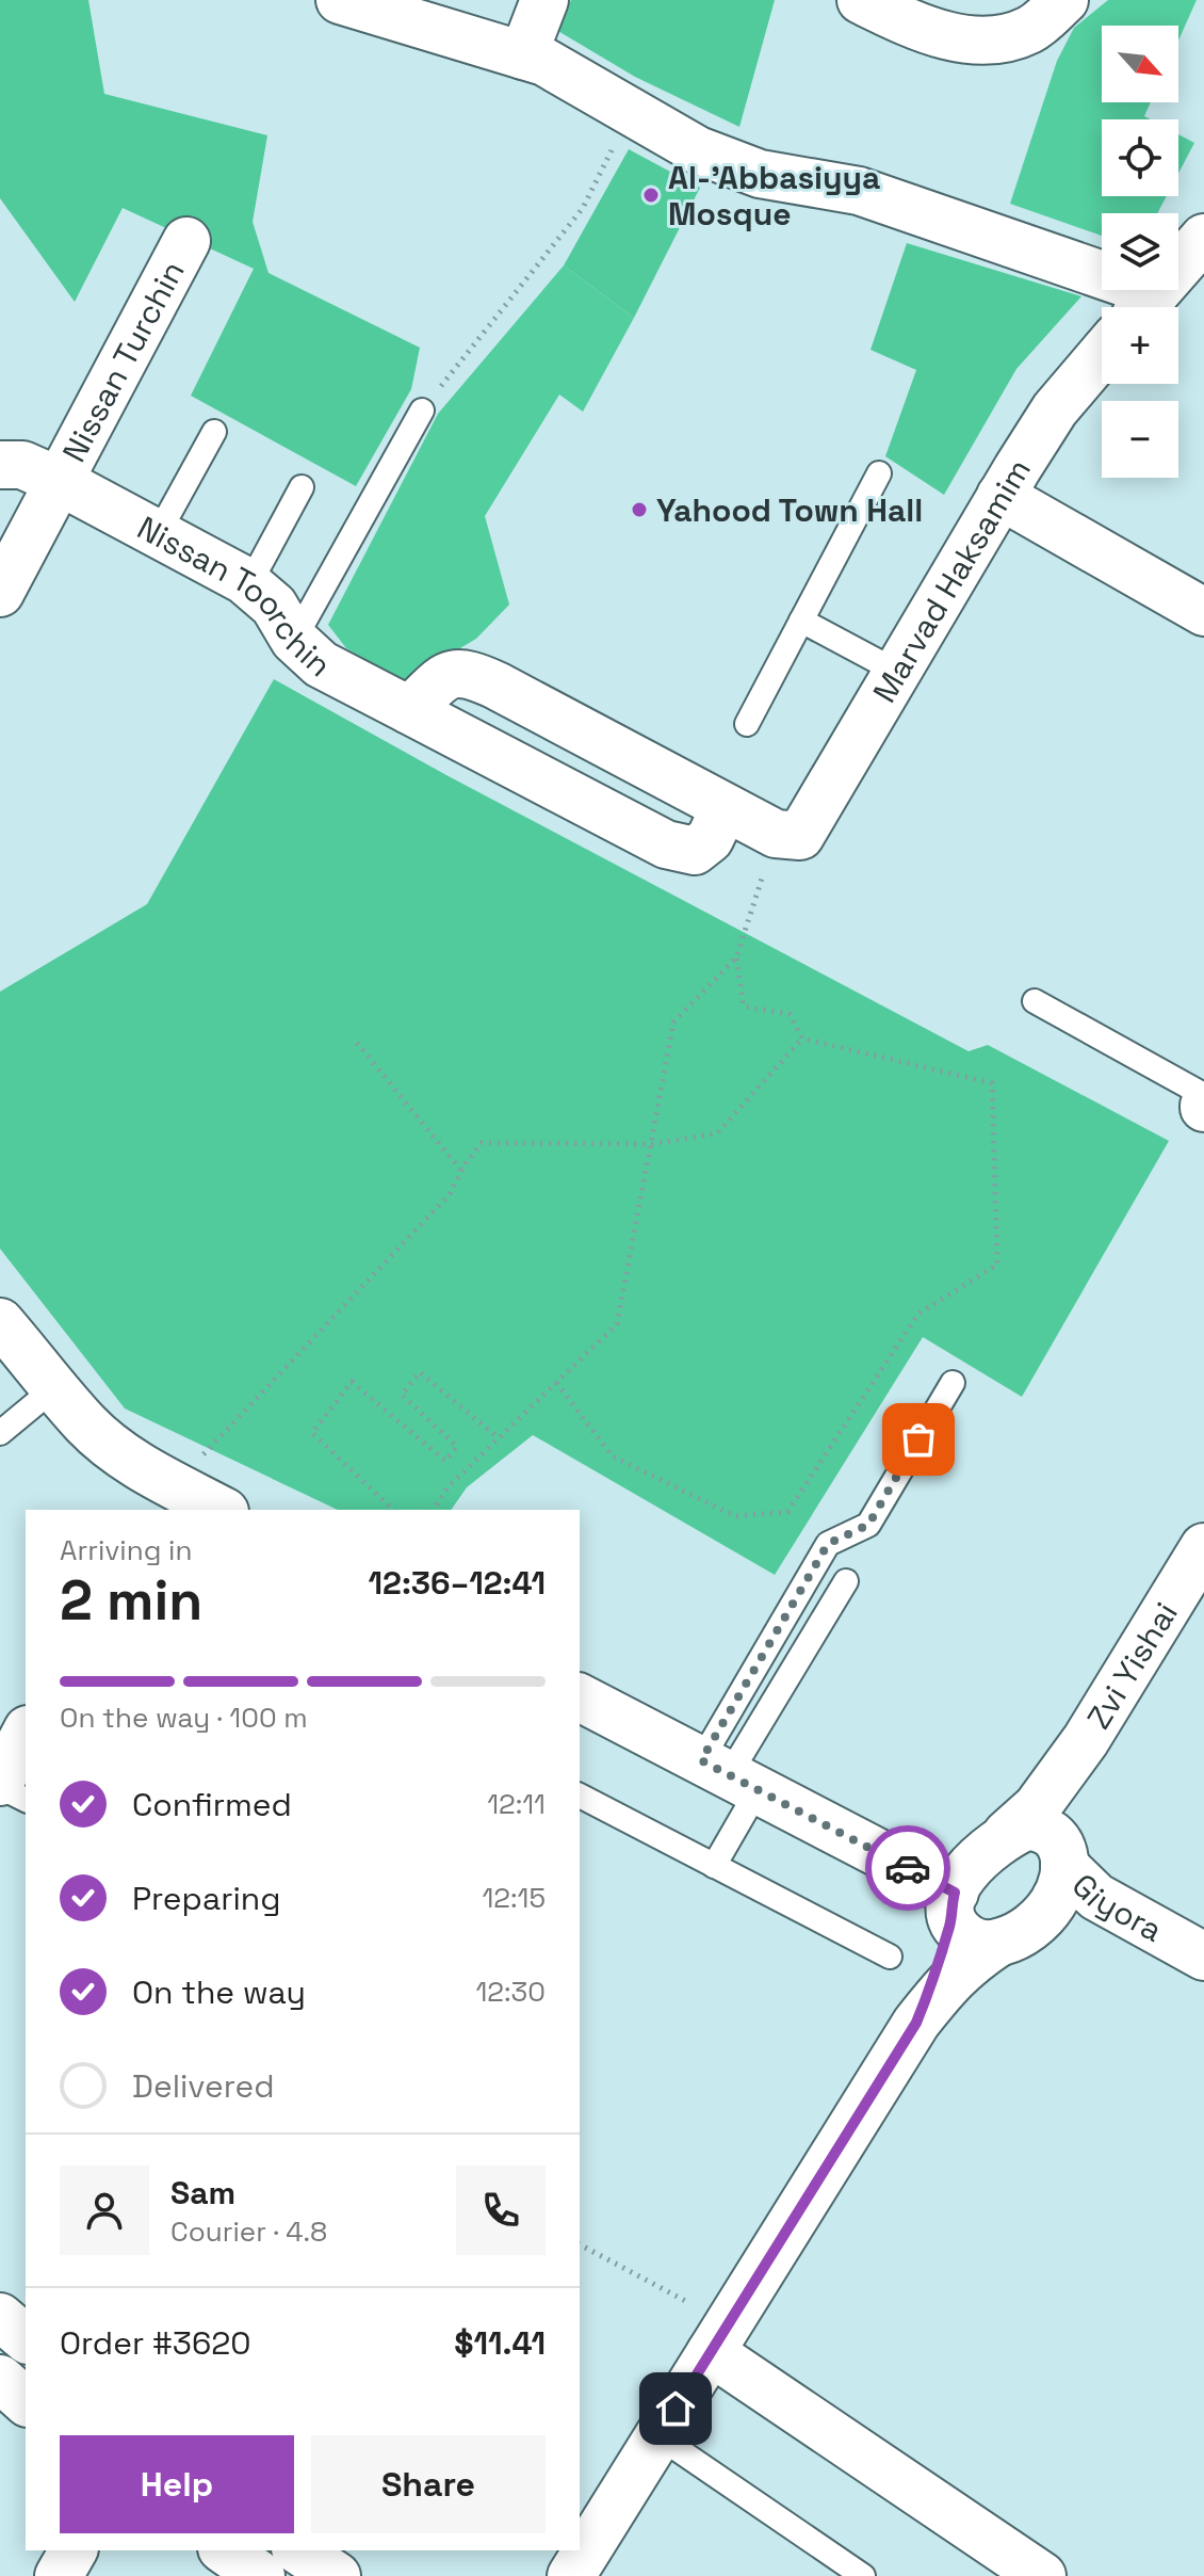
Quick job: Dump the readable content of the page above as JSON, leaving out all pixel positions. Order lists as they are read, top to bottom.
{
  "streets": {
    "street": [
      "Nissan Turchin",
      "Marvad Haksamim",
      "Nissan Toorchin",
      "Zvi Yishai",
      "Giyora"
    ]
  },
  "crossings": [
    ["Nissan Turchin", "Nissan Toorchin"],
    ["Zvi Yishai", "Giyora"]
  ],
  "places": ["Al-'Abbasiyya Mosque", "Yahood Town Hall"],
  "north": "bottom right",
  "page": {
    "map_buttons": ["+", "−"],
    "heading": ["2 min", "Arriving in", "12:36–12:41"],
    "panel": [
      "Sam",
      "Courier · 4.8",
      "Order #3620",
      "$11.41"
    ],
    "bar": "On the way · 100 m",
    "list": [
      ["Confirmed", "12:11"],
      ["Preparing", "12:15"],
      ["On the way", "12:30"],
      "Delivered"
    ],
    "buttons": ["Help", "Share"]
  }
}
